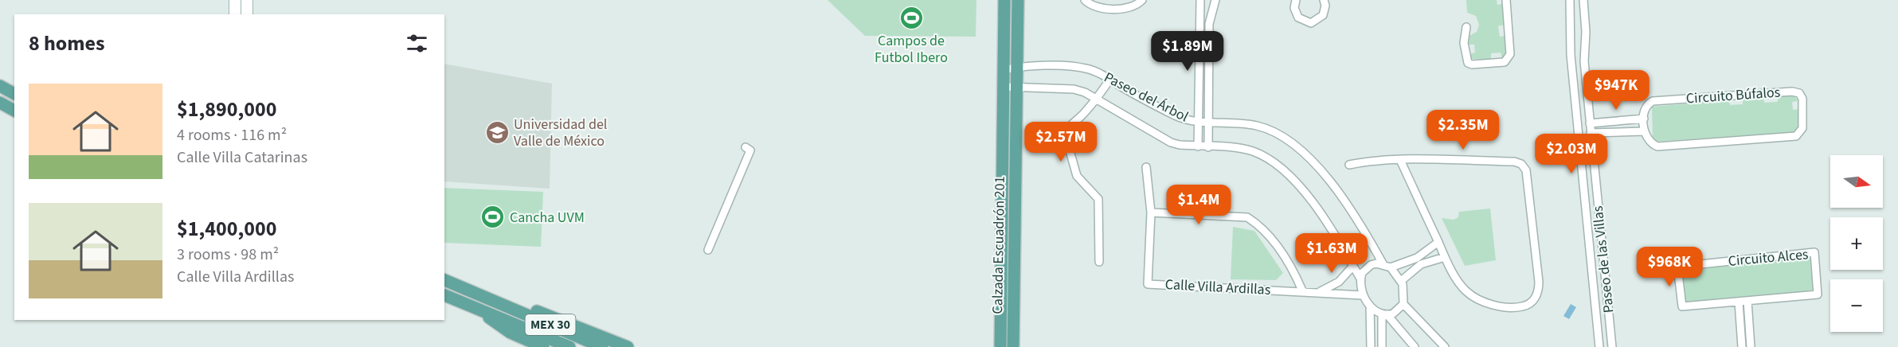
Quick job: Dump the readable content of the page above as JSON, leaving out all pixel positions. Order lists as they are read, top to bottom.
{
  "streets": {
    "main road": ["Calzada Escuadrón 201", "MEX 30"],
    "street": [
      "Circuito Búfalos",
      "Paseo del Árbol",
      "Circuito Alces",
      "Paseo de las Villas",
      "Calle Villa Ardillas"
    ]
  },
  "crossings": [
    ["Paseo del Árbol", "Calzada Escuadrón 201"],
    ["Paseo del Árbol", "Calle Villa Ardillas"]
  ],
  "places": {
    "sports": ["Campos de Futbol Ibero", "Cancha UVM"],
    "school or university": ["Universidad del Valle de México"]
  },
  "north": "right",
  "page": {
    "heading": "8 homes",
    "price": [
      "$1.89M",
      "$947K",
      "$2.35M",
      "$2.57M",
      "$2.03M",
      "$1.4M",
      "$1.63M",
      "$968K"
    ],
    "list": [
      {
        "name": "$1,890,000",
        "note": "4 rooms · 116 m² · Calle Villa Catarinas"
      },
      {
        "name": "$1,400,000",
        "note": "3 rooms · 98 m² · Calle Villa Ardillas"
      }
    ],
    "map_buttons": ["+", "−"]
  }
}
